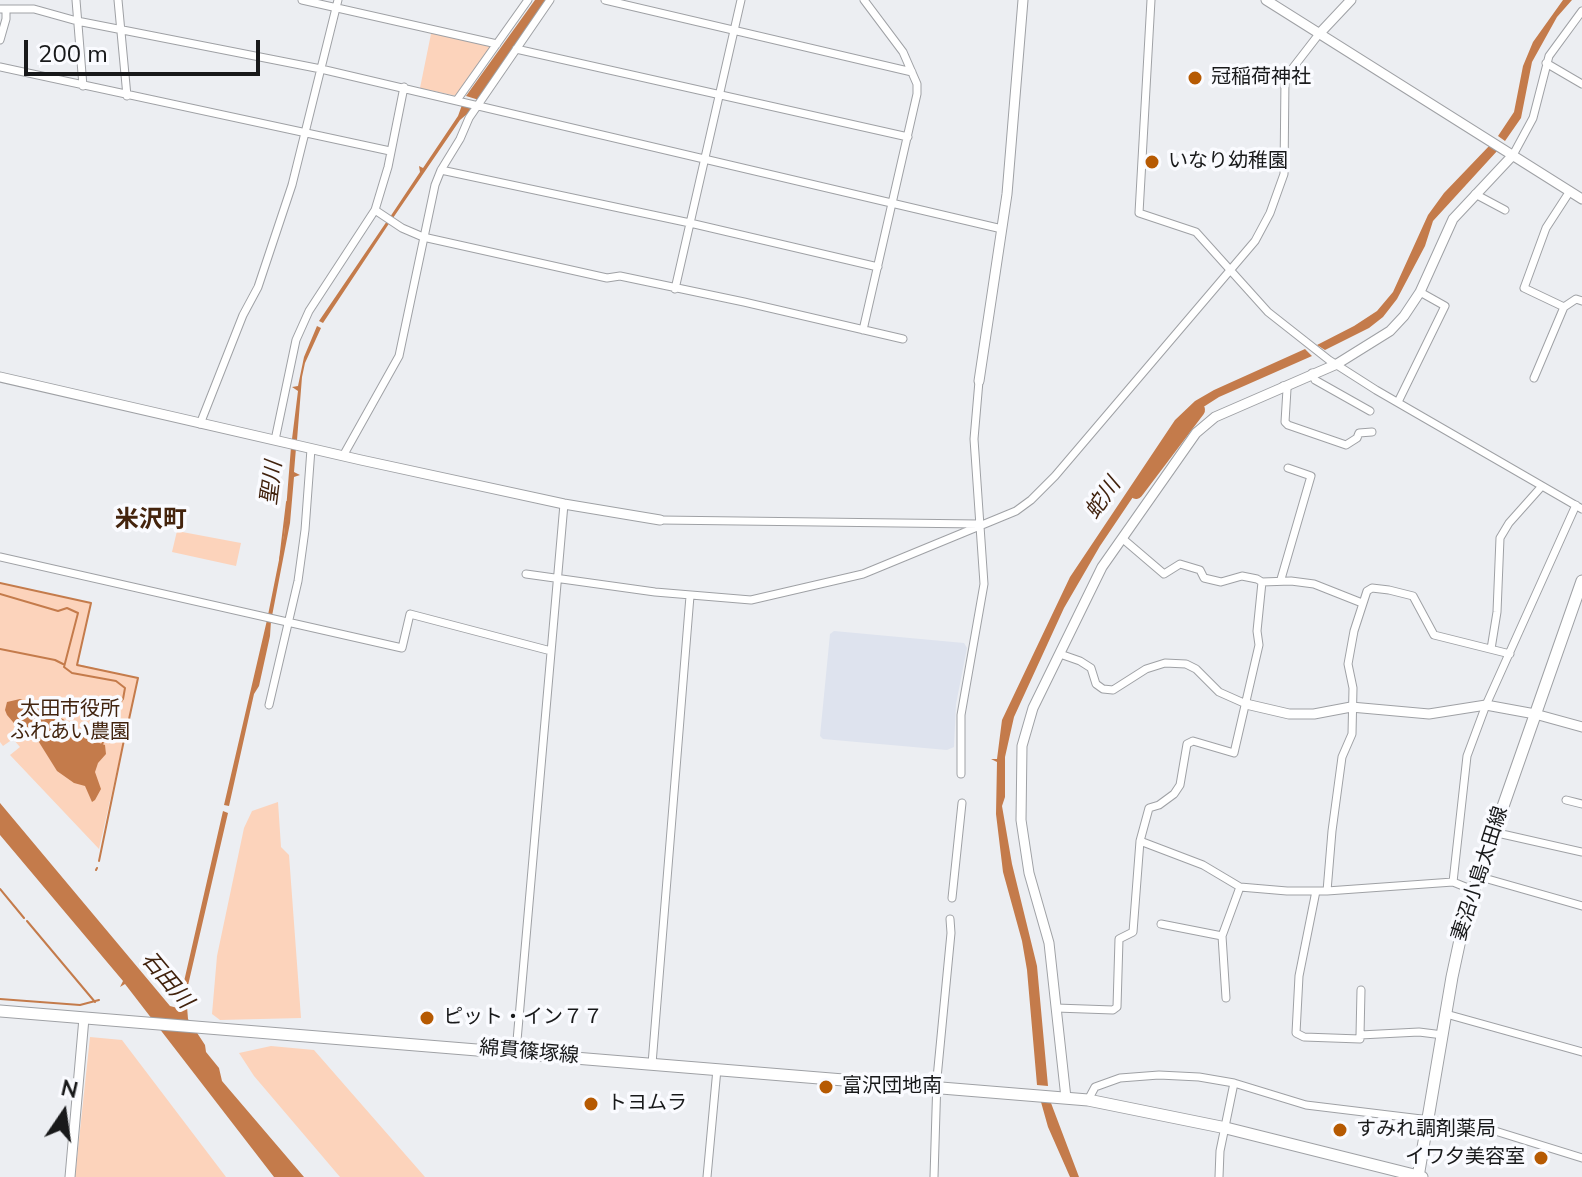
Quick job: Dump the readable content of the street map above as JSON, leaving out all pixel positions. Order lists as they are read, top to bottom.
{
  "streets": {
    "main road": ["妻沼小島太田線", "綿貫篠塚線"]
  },
  "crossings": [
    ["妻沼小島太田線", "綿貫篠塚線"]
  ],
  "districts": ["米沢町"],
  "water": ["聖川", "蛇川", "石田川"],
  "parks": ["太田市役所 ふれあい農園"],
  "places": [
    "冠稲荷神社",
    "いなり幼稚園",
    "ピット・イン７７",
    "富沢団地南",
    "トヨムラ",
    "すみれ調剤薬局",
    "イワ夕美容室"
  ],
  "scale_bar": "200 m",
  "north": "top"
}
